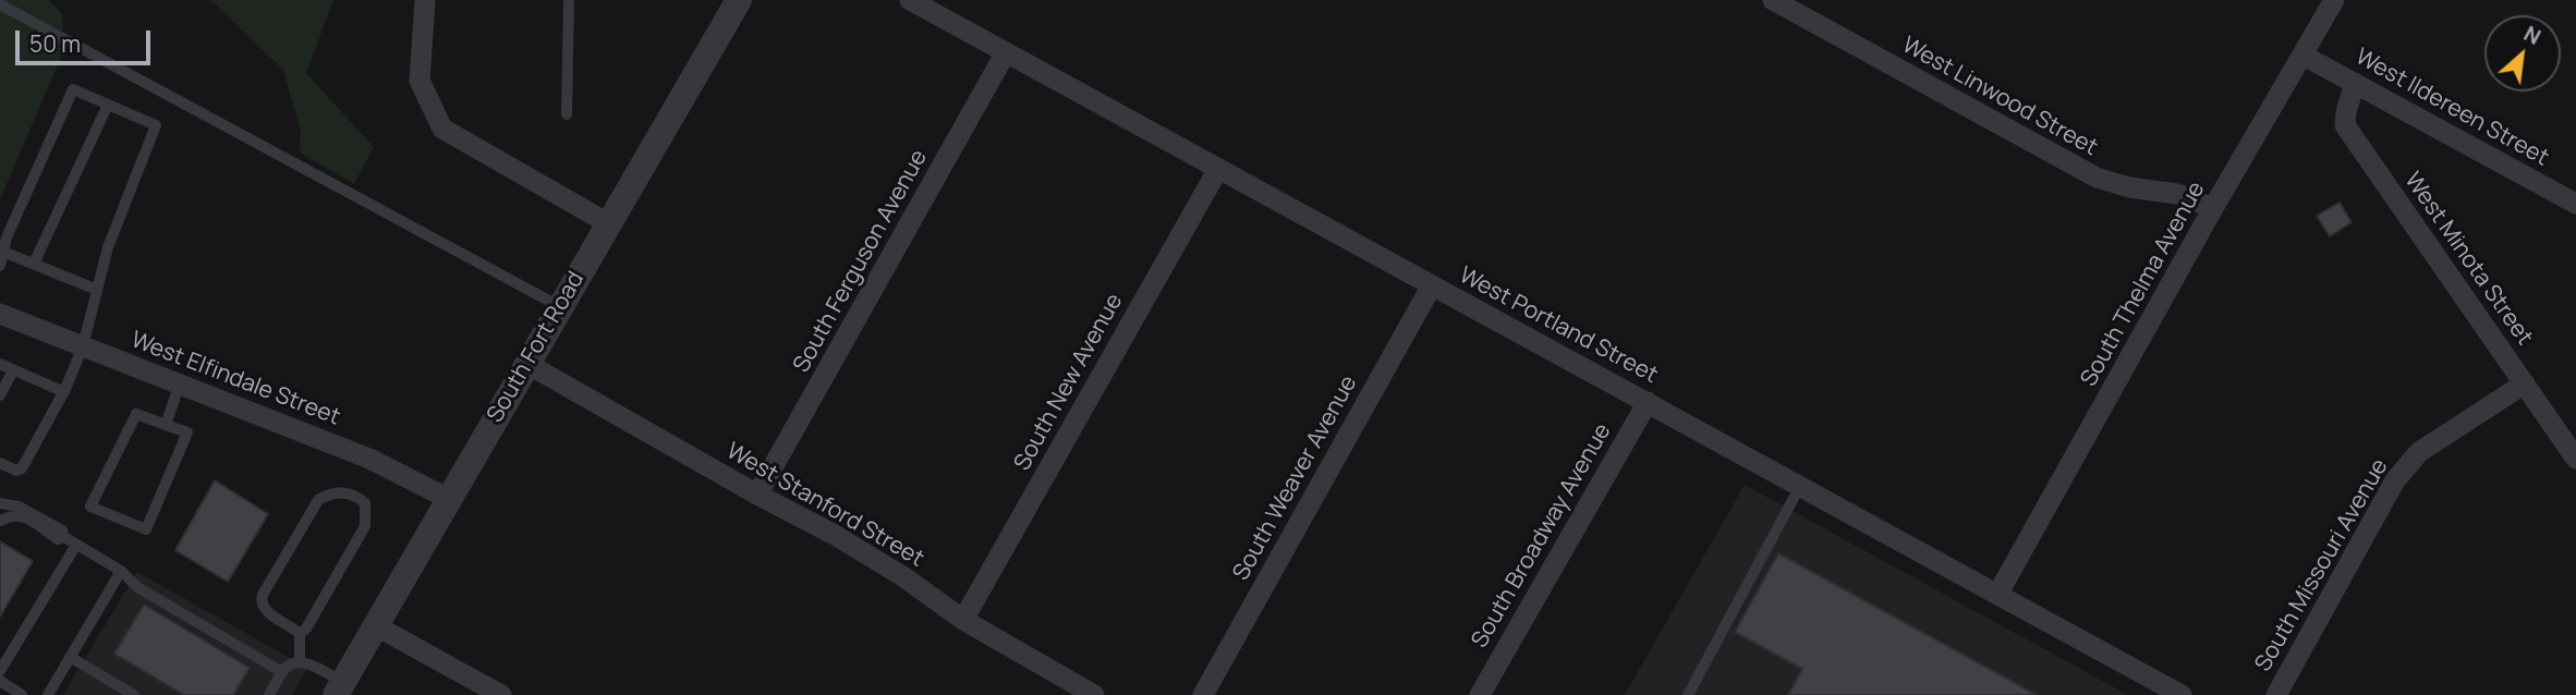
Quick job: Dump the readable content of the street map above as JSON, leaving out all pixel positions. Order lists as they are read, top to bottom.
{
  "streets": {
    "street": [
      "West Linwood Street",
      "West Ildereen Street",
      "West Minota Street",
      "South Ferguson Avenue",
      "South Thelma Avenue",
      "West Portland Street",
      "South Fort Road",
      "West Elfindale Street",
      "South New Avenue",
      "South Weaver Avenue",
      "West Stanford Street",
      "South Broadway Avenue",
      "South Missouri Avenue"
    ]
  },
  "crossings": [
    ["West Linwood Street", "South Thelma Avenue"],
    ["West Ildereen Street", "West Minota Street"],
    ["West Ildereen Street", "South Thelma Avenue"],
    ["West Minota Street", "South Missouri Avenue"],
    ["South Ferguson Avenue", "West Portland Street"],
    ["South Ferguson Avenue", "West Stanford Street"],
    ["South Thelma Avenue", "West Portland Street"],
    ["West Portland Street", "South New Avenue"],
    ["West Portland Street", "South Weaver Avenue"],
    ["West Portland Street", "South Broadway Avenue"],
    ["South Fort Road", "West Elfindale Street"],
    ["South Fort Road", "West Stanford Street"],
    ["South New Avenue", "West Stanford Street"]
  ],
  "scale_bar": "50 m",
  "north": "top right"
}
